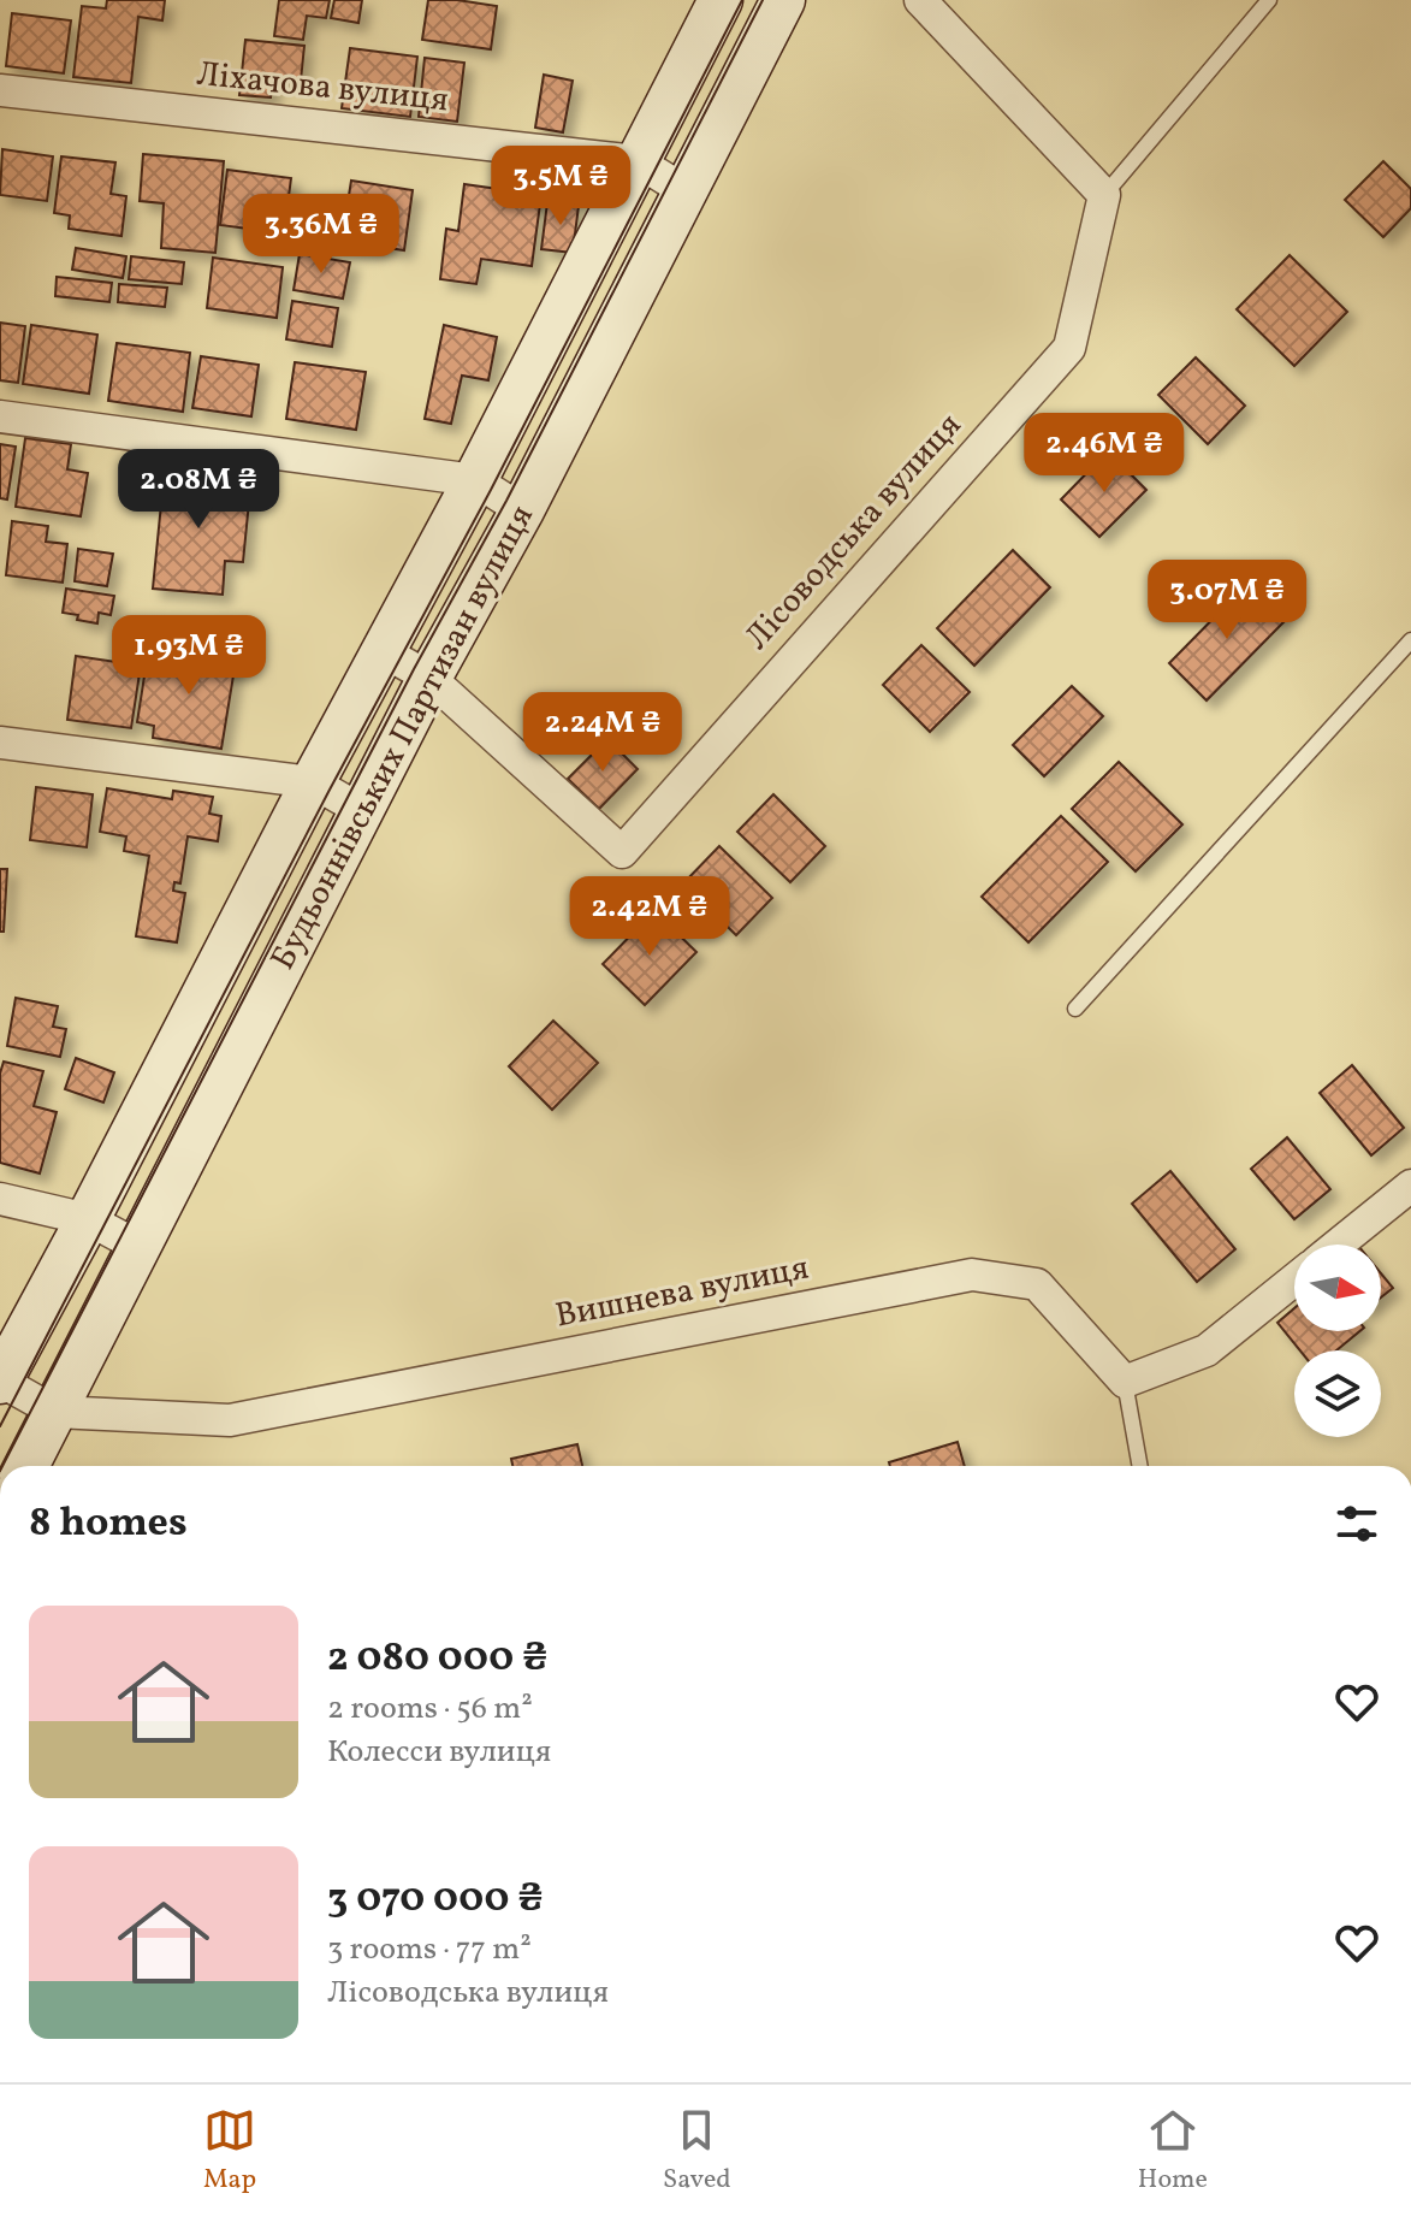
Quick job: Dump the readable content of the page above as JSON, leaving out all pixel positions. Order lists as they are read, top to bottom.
{
  "streets": {
    "main road": ["Будьоннівських Партизан вулиця"],
    "street": ["Ліхачова вулиця", "Лісоводська вулиця", "Вишнева вулиця"]
  },
  "crossings": [
    ["Ліхачова вулиця", "Будьоннівських Партизан вулиця"],
    ["Лісоводська вулиця", "Будьоннівських Партизан вулиця"],
    ["Будьоннівських Партизан вулиця", "Вишнева вулиця"]
  ],
  "north": "right",
  "page": {
    "price": [
      "3.5M ₴",
      "3.36M ₴",
      "2.46M ₴",
      "2.08M ₴",
      "3.07M ₴",
      "1.93M ₴",
      "2.24M ₴",
      "2.42M ₴"
    ],
    "heading": "8 homes",
    "list": [
      {
        "name": "2 080 000 ₴",
        "note": "2 rooms · 56 m² · Колесси вулиця"
      },
      {
        "name": "3 070 000 ₴",
        "note": "3 rooms · 77 m² · Лісоводська вулиця"
      }
    ],
    "tabs": ["Map", "Saved", "Home"]
  }
}
